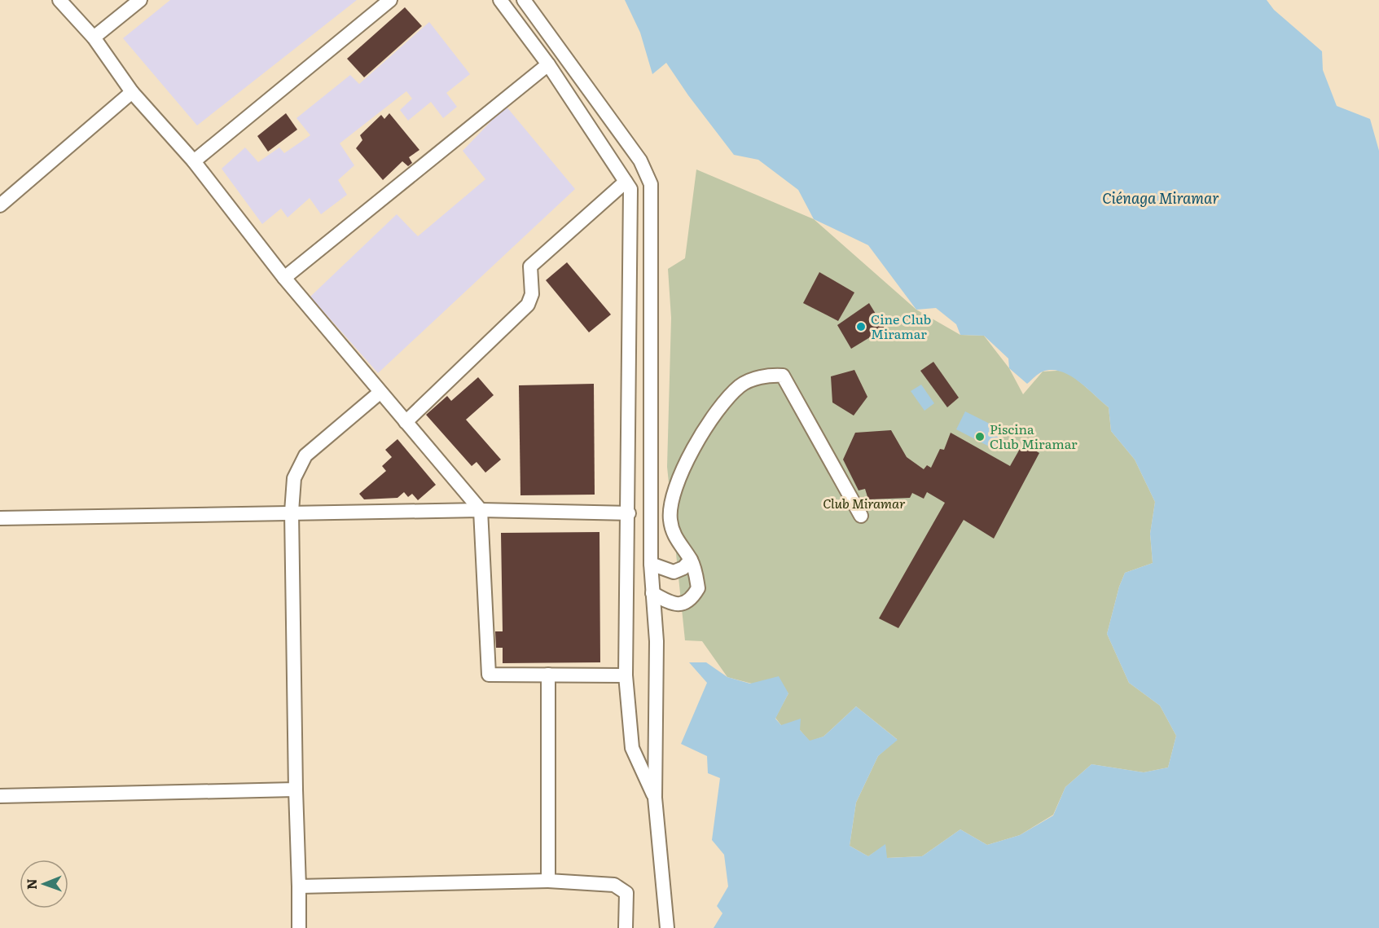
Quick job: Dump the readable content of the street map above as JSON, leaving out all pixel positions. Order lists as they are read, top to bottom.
{
  "water": ["Ciénaga Miramar"],
  "parks": ["Club Miramar"],
  "places": ["Cine Club Miramar", "Piscina Club Miramar"],
  "north": "left"
}
